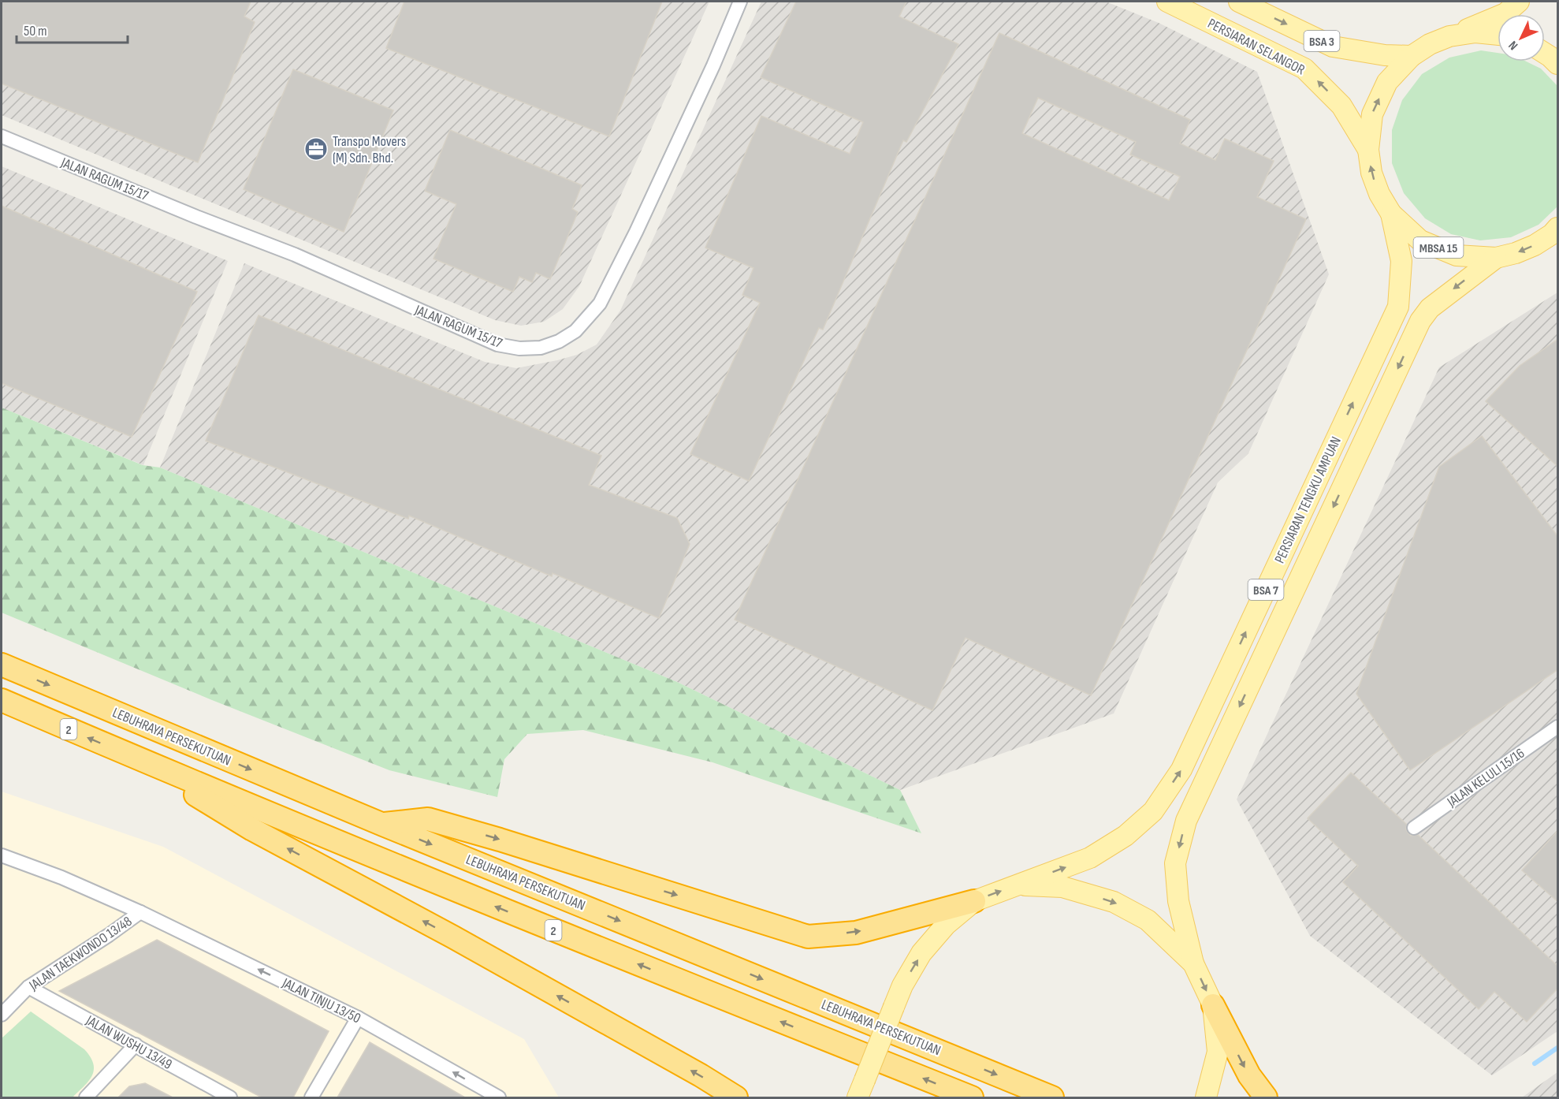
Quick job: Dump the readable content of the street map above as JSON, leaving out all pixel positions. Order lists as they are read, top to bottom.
{
  "streets": {
    "highway": ["2", "LEBUHRAYA PERSEKUTUAN"],
    "main road": [
      "BSA 3",
      "PERSIARAN SELANGOR",
      "MBSA 15",
      "PERSIARAN TENGKU AMPUAN",
      "BSA 7"
    ],
    "street": [
      "JALAN RAGUM 15/17",
      "JALAN KELULI 15/16",
      "JALAN TAEKWONDO 13/48",
      "JALAN TINJU 13/50",
      "JALAN WUSHU 13/49"
    ]
  },
  "crossings": [
    ["BSA 3", "MBSA 15"],
    ["PERSIARAN SELANGOR", "MBSA 15"],
    ["MBSA 15", "PERSIARAN TENGKU AMPUAN"],
    ["JALAN TAEKWONDO 13/48", "JALAN TINJU 13/50"],
    ["JALAN TAEKWONDO 13/48", "JALAN WUSHU 13/49"]
  ],
  "one_way": ["JALAN TINJU 13/50"],
  "places": {
    "office": ["Transpo Movers (M) Sdn. Bhd."]
  },
  "scale_bar": "50 m",
  "north": "bottom left"
}
